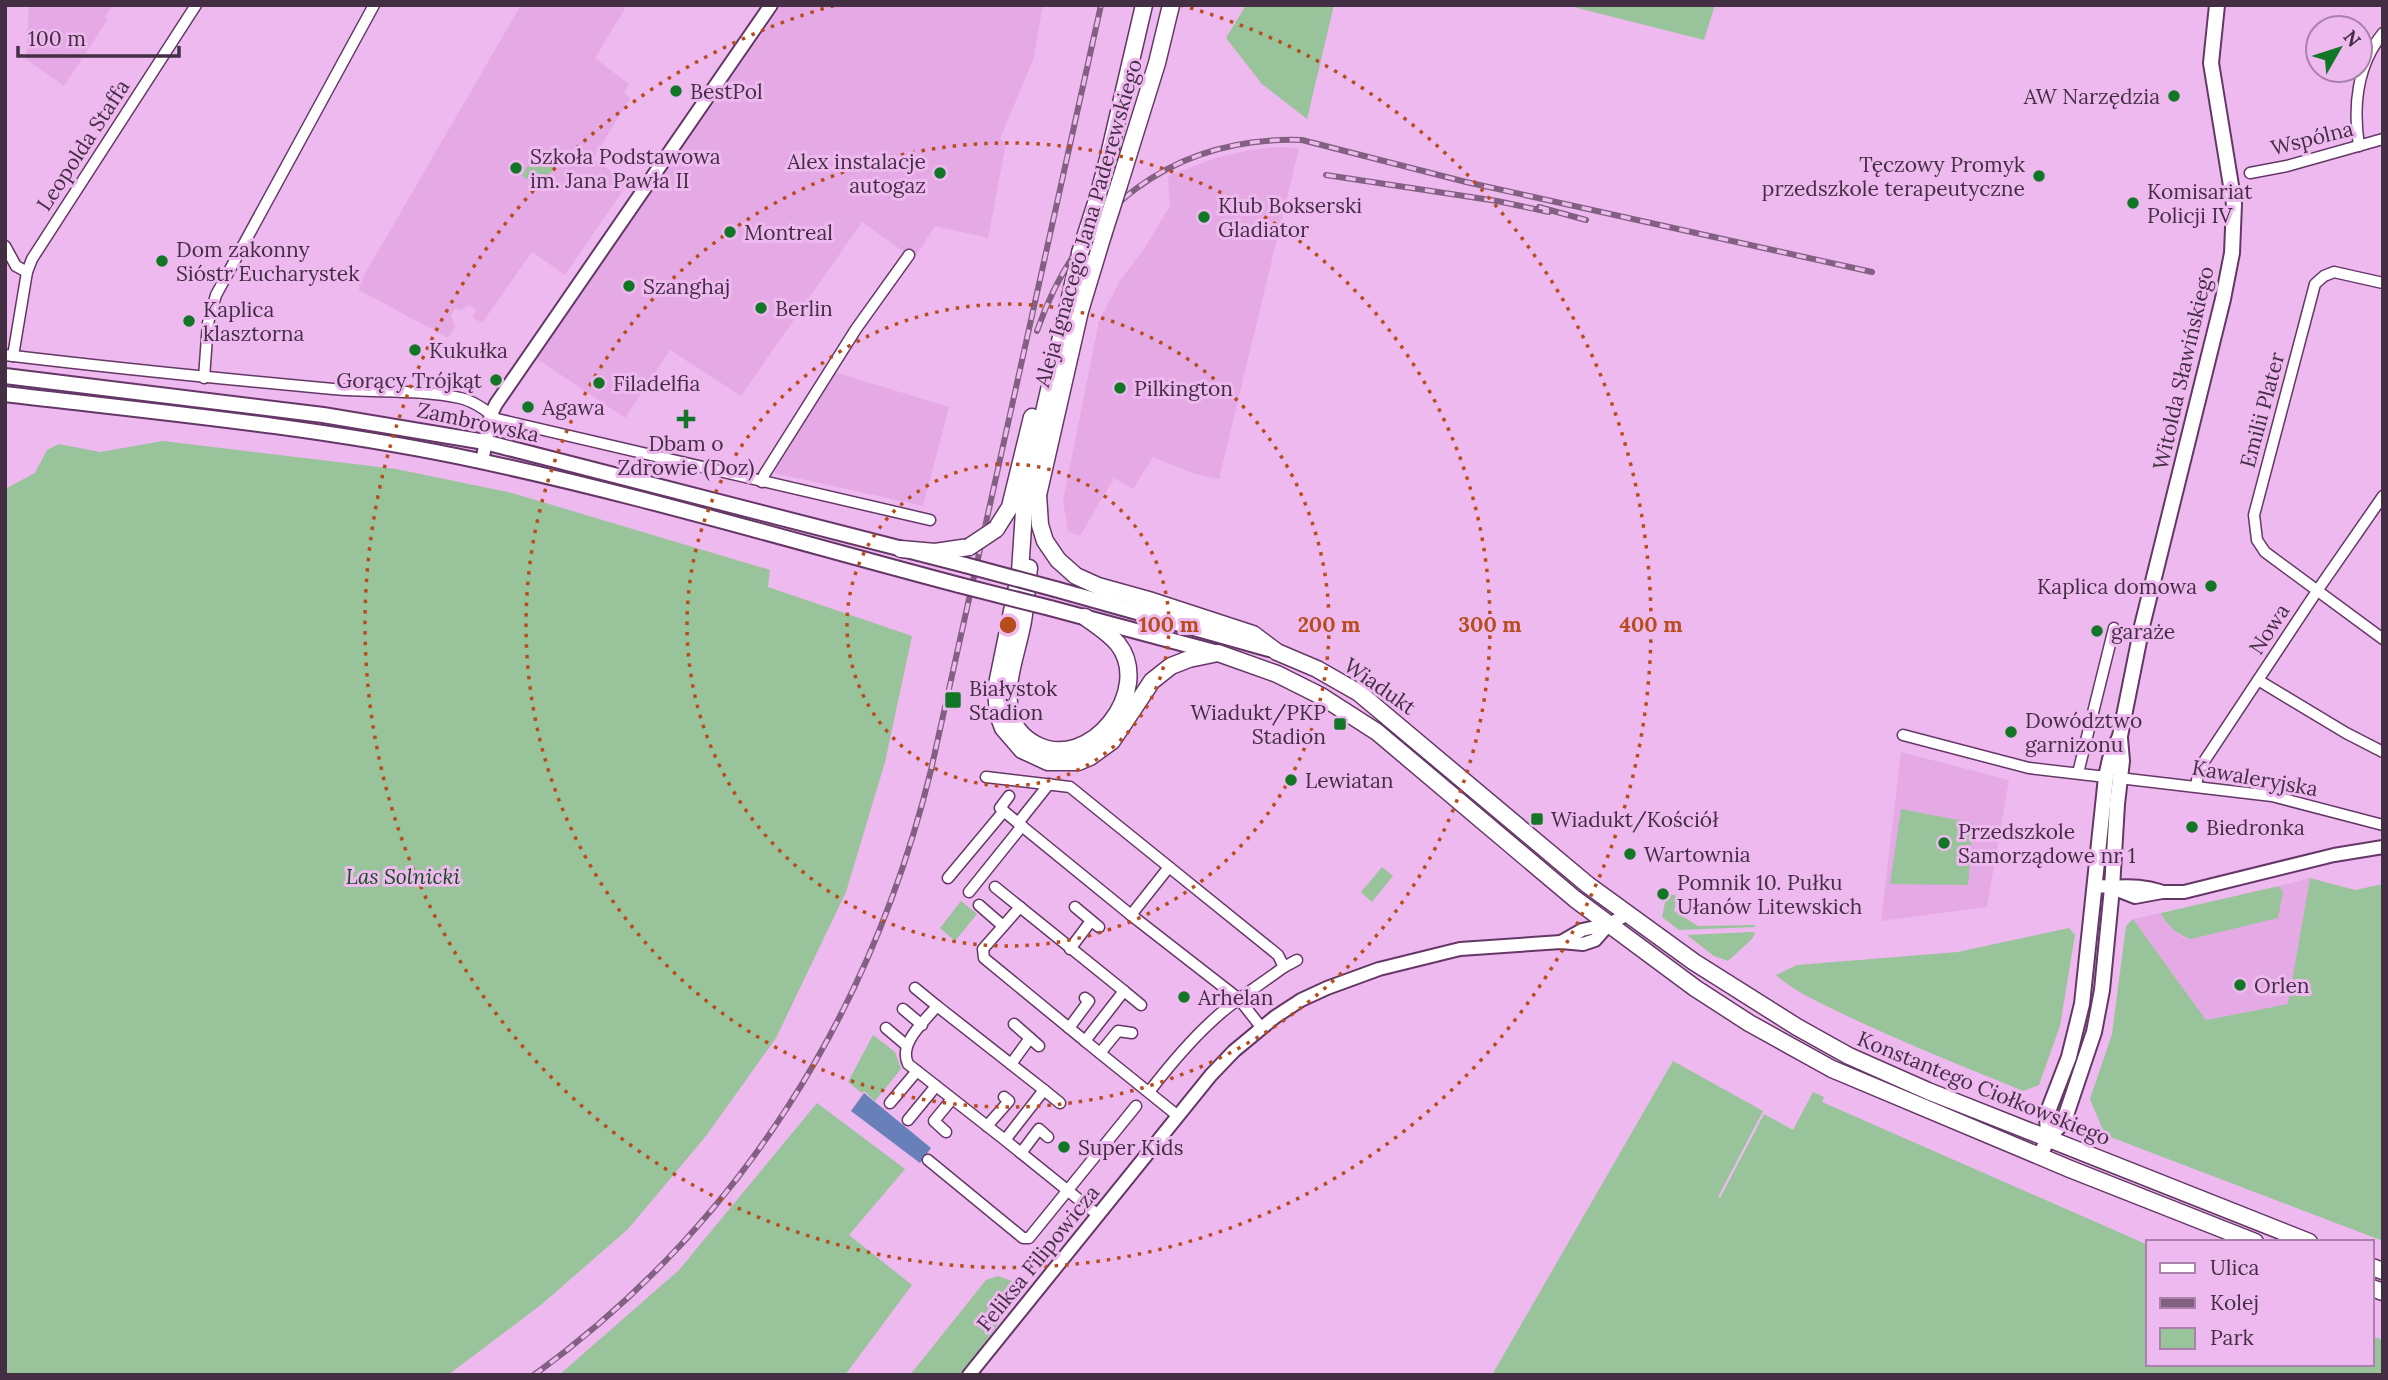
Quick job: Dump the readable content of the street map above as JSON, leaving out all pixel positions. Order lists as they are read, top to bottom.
{
  "streets": {
    "main road": [
      "Aleja Ignacego Jana Paderewskiego",
      "Witolda Sławińskiego",
      "Zambrowska",
      "Wiadukt",
      "Konstantego Ciołkowskiego"
    ],
    "street": [
      "Wspólna",
      "Leopolda Staffa",
      "Emilii Plater",
      "Nowa",
      "Kawaleryjska",
      "Feliksa Filipowicza"
    ]
  },
  "crossings": [
    ["Leopolda Staffa", "Zambrowska"],
    ["Witolda Sławińskiego", "Kawaleryjska"],
    ["Witolda Sławińskiego", "Konstantego Ciołkowskiego"],
    ["Emilii Plater", "Nowa"],
    ["Zambrowska", "Wiadukt"],
    ["Nowa", "Kawaleryjska"],
    ["Wiadukt", "Konstantego Ciołkowskiego"],
    ["Wiadukt", "Feliksa Filipowicza"],
    ["Konstantego Ciołkowskiego", "Feliksa Filipowicza"]
  ],
  "parks": ["Las Solnicki"],
  "places": {
    "other": [
      "BestPol",
      "AW Narzędzia",
      "Szkoła Podstawowa im. Jana Pawła II",
      "Alex instalacje autogaz",
      "Tęczowy Promyk przedszkole terapeutyczne",
      "Komisariat Policji IV",
      "Klub Bokserski Gladiator",
      "Montreal",
      "Dom zakonny Sióstr Eucharystek",
      "Szanghaj",
      "Berlin",
      "Kaplica klasztorna",
      "Kukułka",
      "Gorący Trójkąt",
      "Filadelfia",
      "Pilkington",
      "Agawa",
      "Kaplica domowa",
      "garaże",
      "Dowództwo garnizonu",
      "Lewiatan",
      "Biedronka",
      "Przedszkole Samorządowe nr 1",
      "Wartownia",
      "Pomnik 10. Pułku Ułanów Litewskich",
      "Orlen",
      "Arhelan",
      "Super Kids"
    ],
    "health": ["Dbam o Zdrowie (Doz)"],
    "transit": ["Białystok Stadion", "Wiadukt/PKP Stadion", "Wiadukt/Kościół"]
  },
  "legend": ["Ulica", "Kolej", "Park"],
  "scale_bar": "100 m",
  "north": "top right",
  "rings": [
    "100 m",
    "200 m",
    "300 m",
    "400 m"
  ]
}
